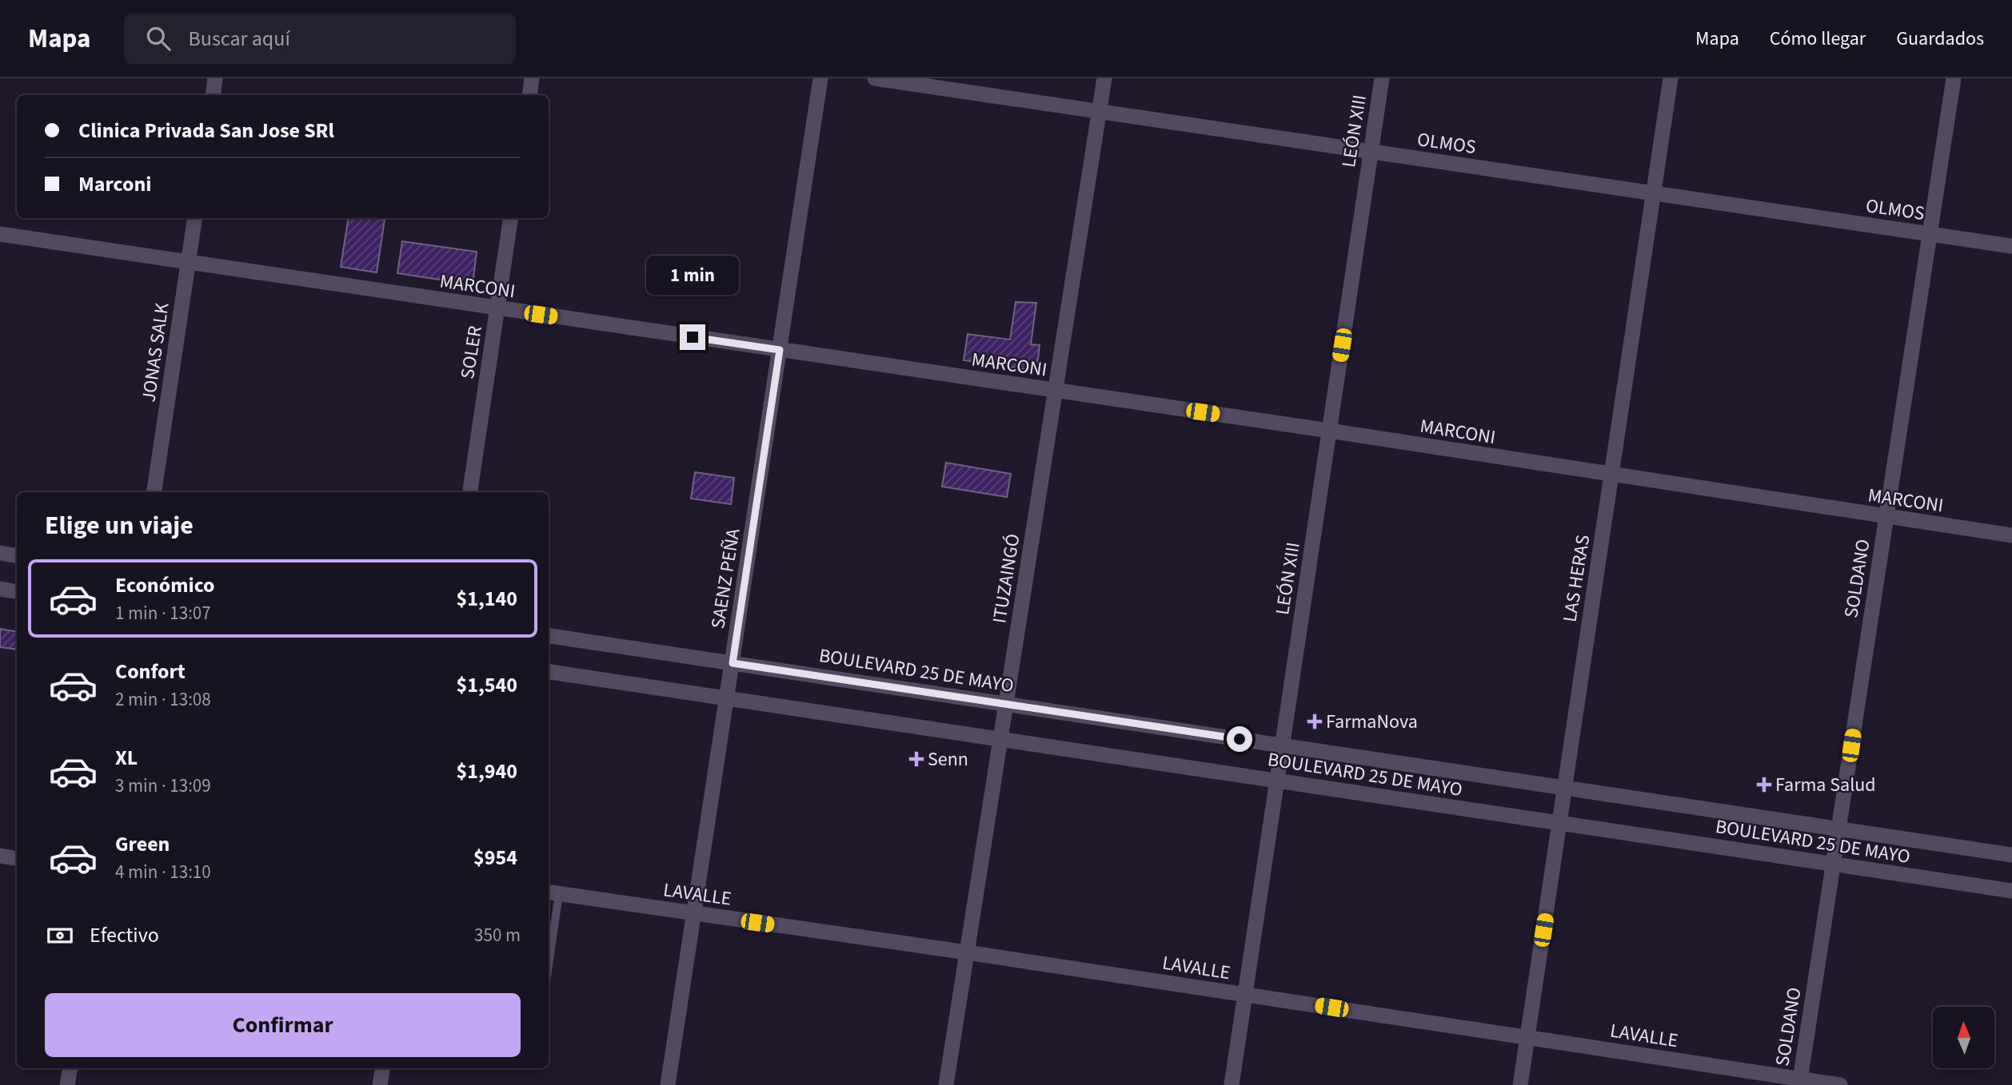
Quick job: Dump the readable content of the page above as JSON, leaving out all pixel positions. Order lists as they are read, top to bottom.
{
  "streets": {
    "street": [
      "LEÓN XIII",
      "OLMOS",
      "MARCONI",
      "JONAS SALK",
      "SOLER",
      "SAENZ PEÑA",
      "ITUZAINGÓ",
      "LAS HERAS",
      "SOLDANO",
      "BOULEVARD 25 DE MAYO",
      "LAVALLE"
    ]
  },
  "crossings": [
    ["LEÓN XIII", "OLMOS"],
    ["LEÓN XIII", "MARCONI"],
    ["LEÓN XIII", "BOULEVARD 25 DE MAYO"],
    ["LEÓN XIII", "LAVALLE"],
    ["OLMOS", "ITUZAINGÓ"],
    ["OLMOS", "LAS HERAS"],
    ["OLMOS", "SOLDANO"],
    ["MARCONI", "JONAS SALK"],
    ["MARCONI", "SOLER"],
    ["MARCONI", "SAENZ PEÑA"],
    ["MARCONI", "ITUZAINGÓ"],
    ["MARCONI", "LAS HERAS"],
    ["MARCONI", "SOLDANO"],
    ["SAENZ PEÑA", "BOULEVARD 25 DE MAYO"],
    ["SAENZ PEÑA", "LAVALLE"],
    ["ITUZAINGÓ", "BOULEVARD 25 DE MAYO"],
    ["ITUZAINGÓ", "LAVALLE"],
    ["LAS HERAS", "BOULEVARD 25 DE MAYO"],
    ["LAS HERAS", "LAVALLE"],
    ["SOLDANO", "BOULEVARD 25 DE MAYO"],
    ["SOLDANO", "LAVALLE"]
  ],
  "places": {
    "health": ["FarmaNova", "Senn", "Farma Salud"]
  },
  "north": "top",
  "page": {
    "header": "Mapa",
    "search": "Buscar aquí",
    "nav": ["Mapa", "Cómo llegar", "Guardados"],
    "banner": ["Clinica Privada San Jose SRl", "Marconi"],
    "bubble": "1 min",
    "heading": "Elige un viaje",
    "list": [
      {
        "name": "Económico",
        "note": "1 min · 13:07",
        "value": "$1,140"
      },
      {
        "name": "Confort",
        "note": "2 min · 13:08",
        "value": "$1,540"
      },
      {
        "name": "XL",
        "note": "3 min · 13:09",
        "value": "$1,940"
      },
      {
        "name": "Green",
        "note": "4 min · 13:10",
        "value": "$954"
      }
    ],
    "pay": ["Efectivo", "350 m"],
    "buttons": "Confirmar"
  }
}
